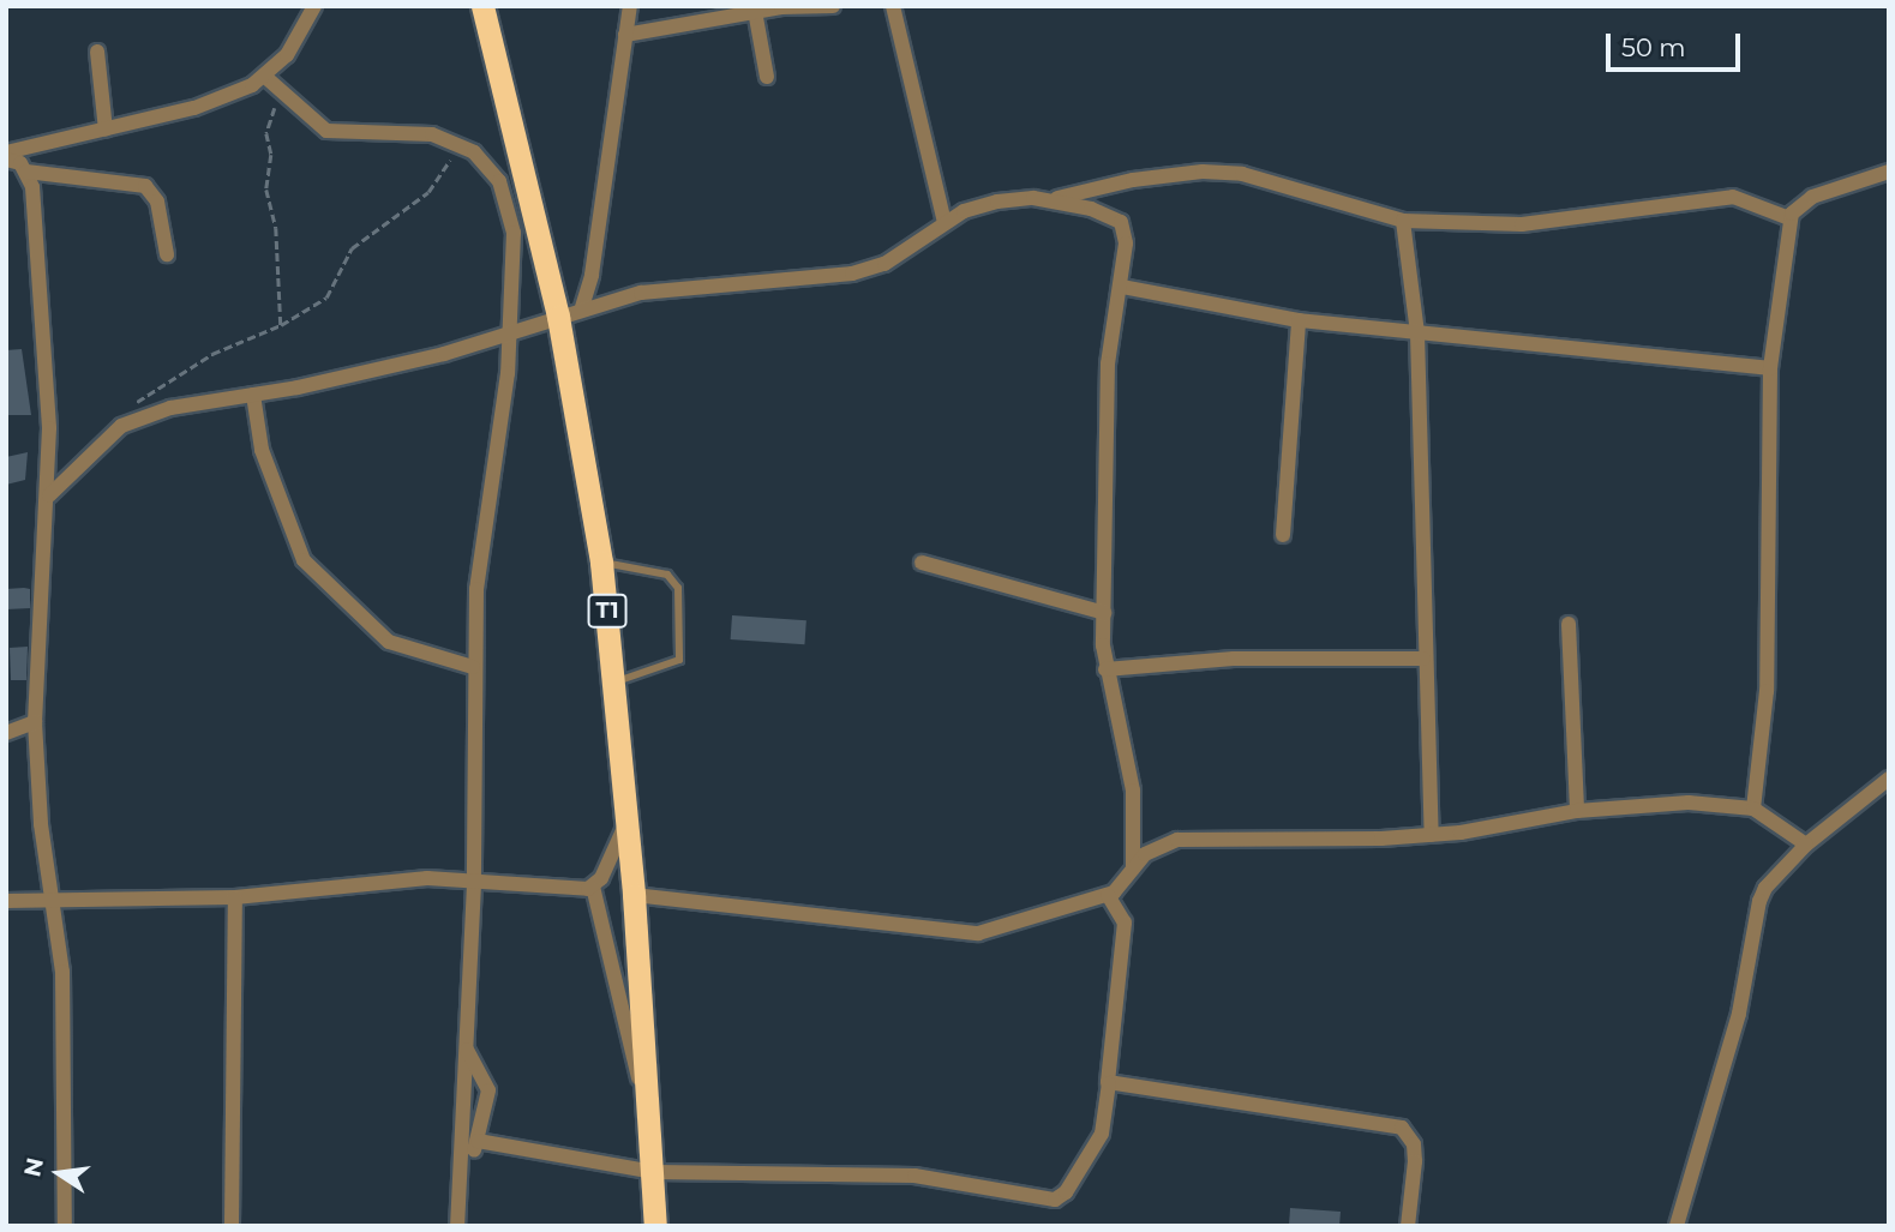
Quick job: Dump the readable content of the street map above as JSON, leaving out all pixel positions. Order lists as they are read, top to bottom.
{
  "streets": {
    "highway": ["T1"]
  },
  "scale_bar": "50 m",
  "north": "left"
}
